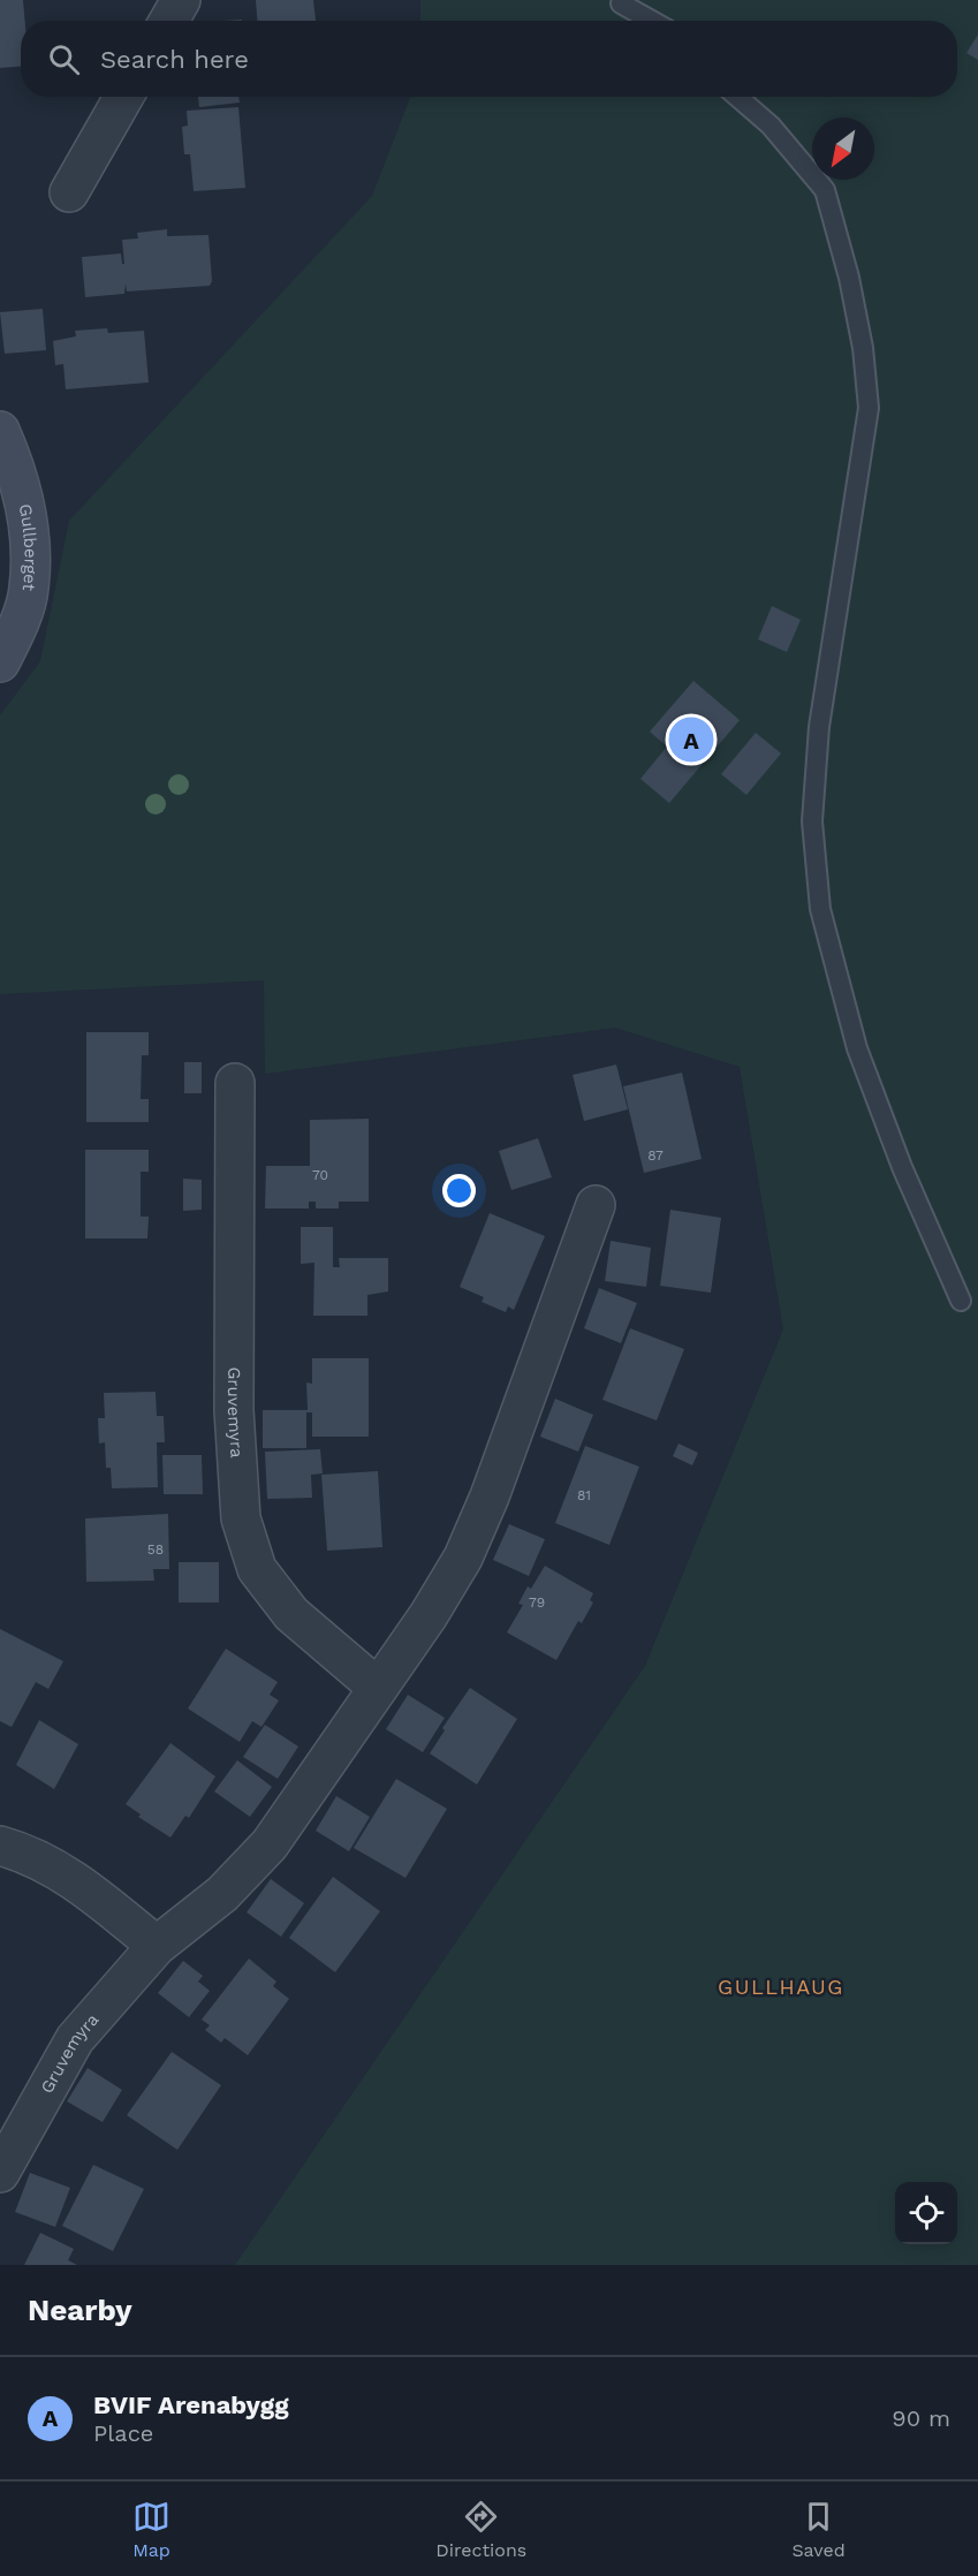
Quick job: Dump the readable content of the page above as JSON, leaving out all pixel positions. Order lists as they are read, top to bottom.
{
  "streets": {
    "street": ["Gullberget", "Gruvemyra"]
  },
  "districts": ["GULLHAUG"],
  "house_numbers": [
    "87",
    "70",
    "81",
    "58",
    "79"
  ],
  "north": "bottom left",
  "page": {
    "search": "Search here",
    "pins": "A",
    "heading": "Nearby",
    "list": [
      {
        "mark": "A",
        "name": "BVIF Arenabygg",
        "note": "Place",
        "value": "90 m"
      }
    ],
    "nav": ["Map", "Directions", "Saved"]
  }
}
